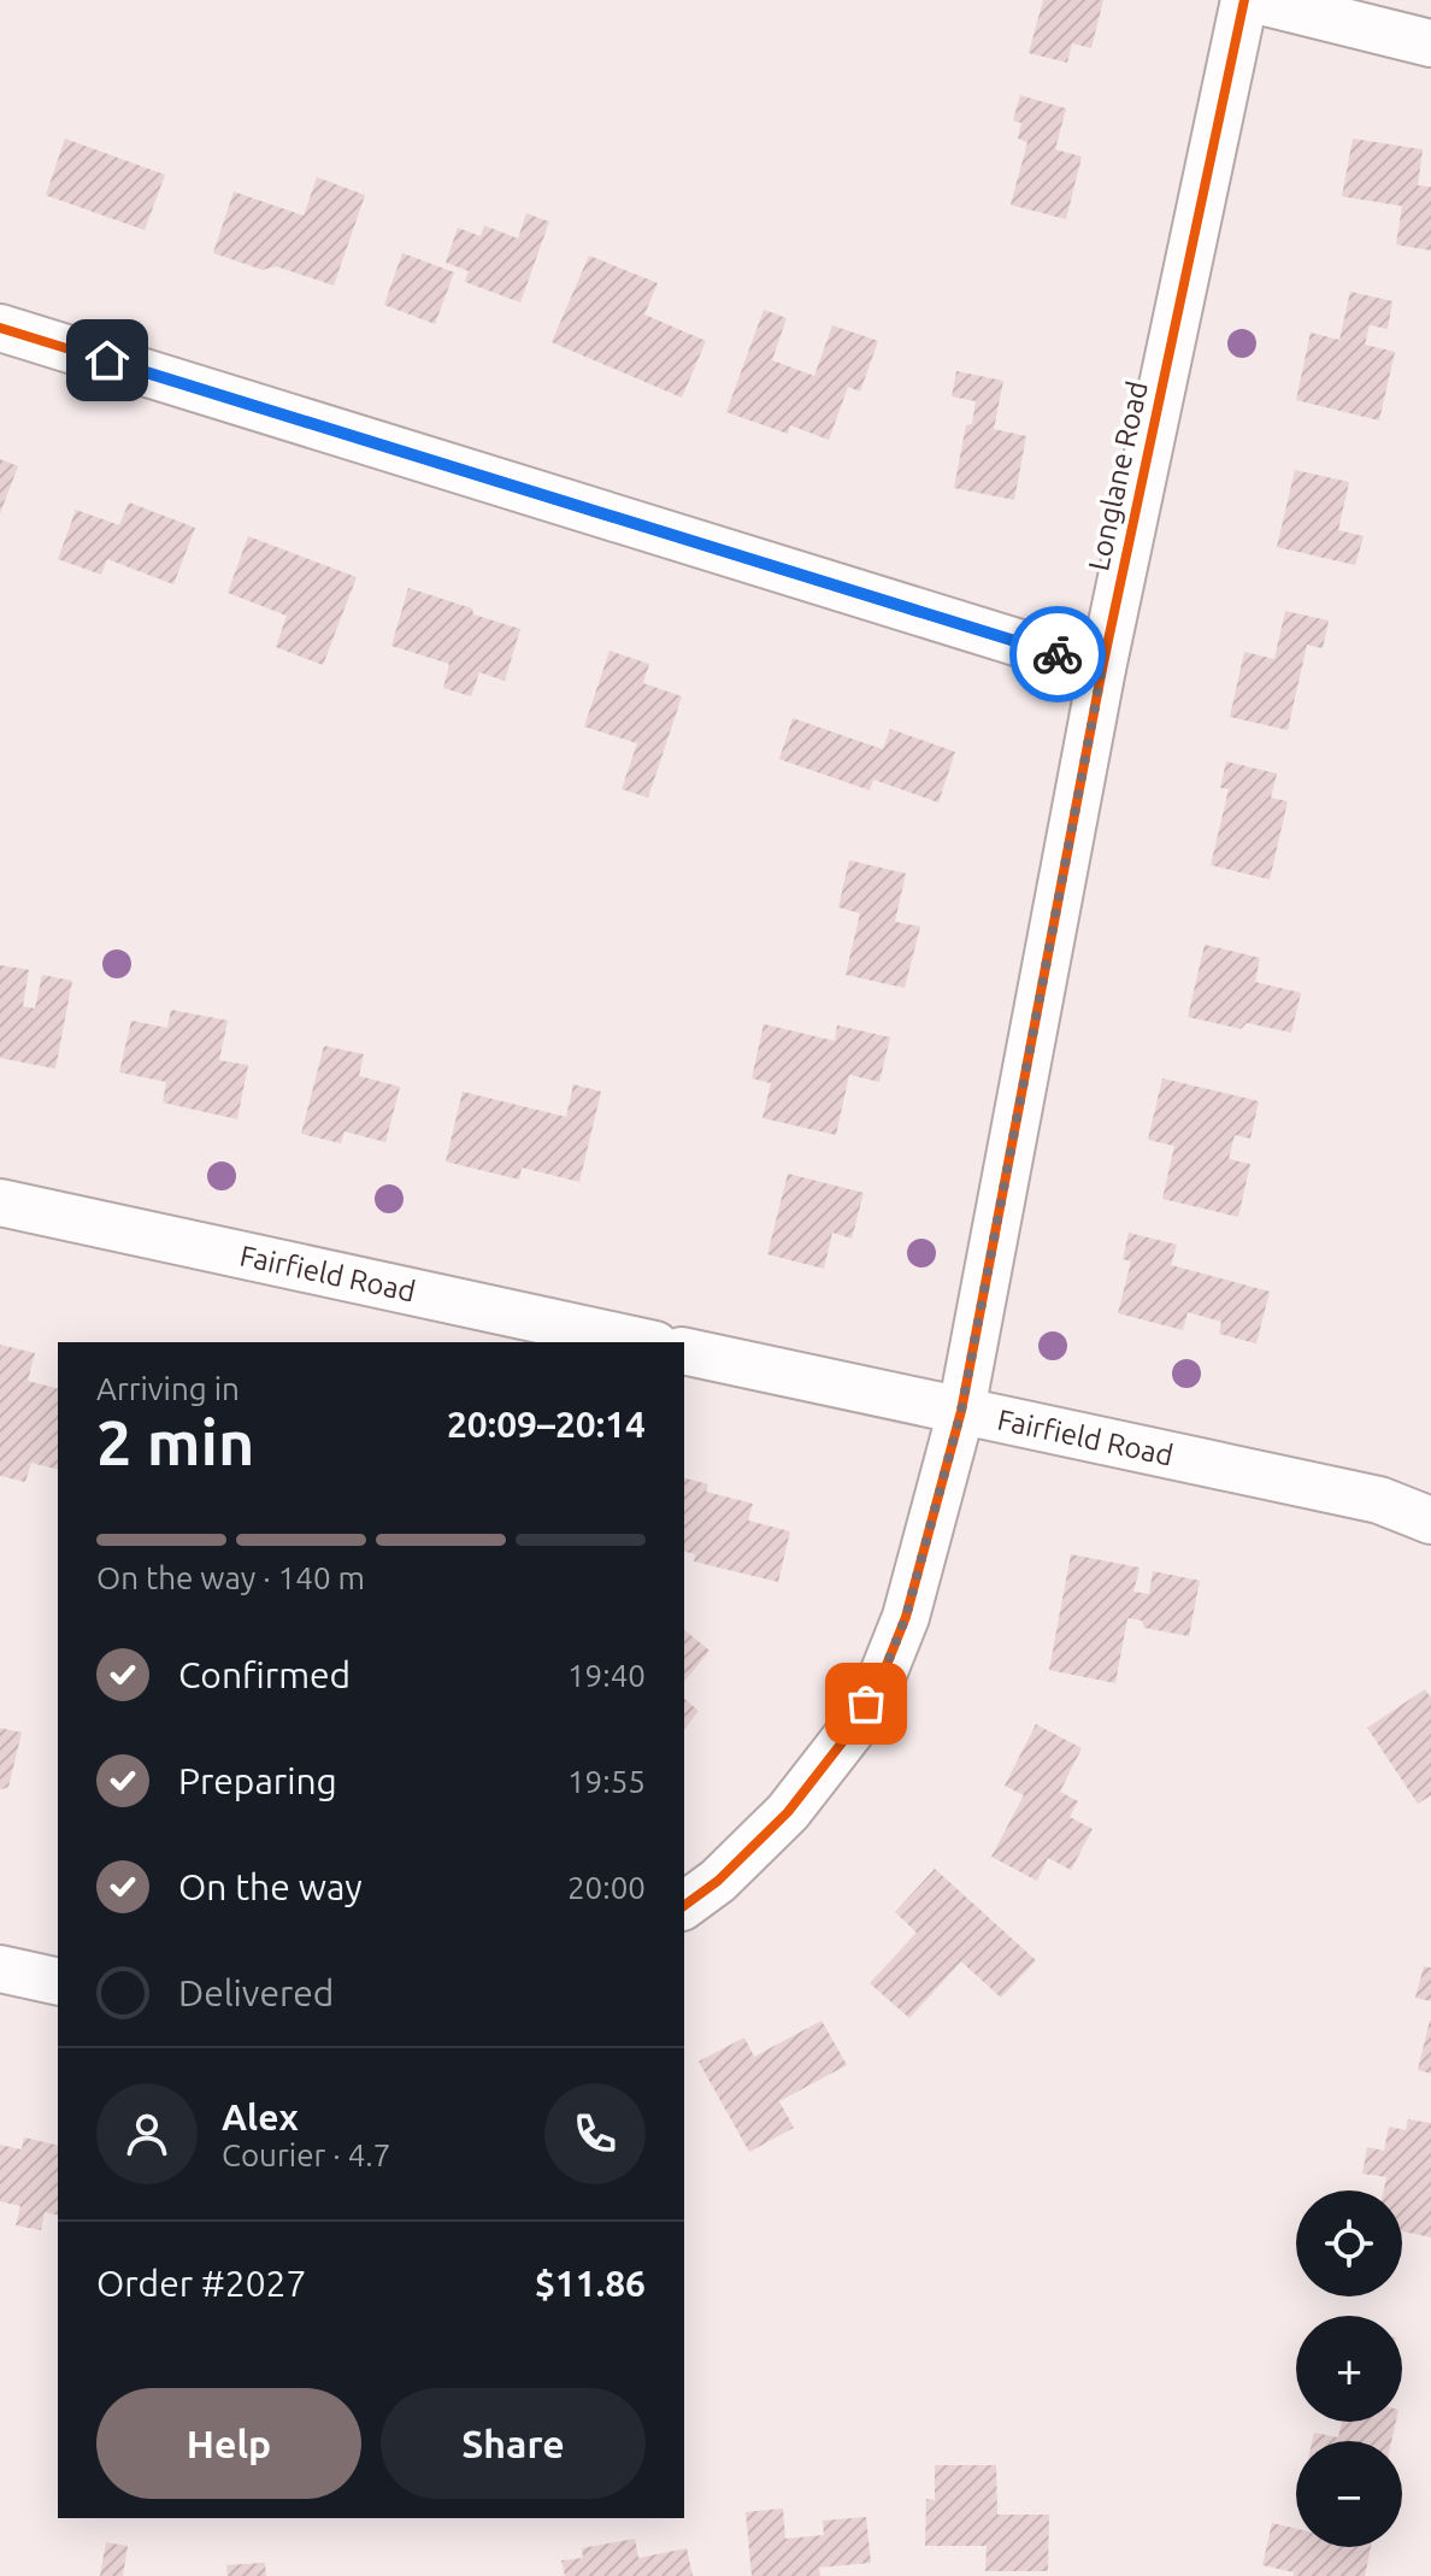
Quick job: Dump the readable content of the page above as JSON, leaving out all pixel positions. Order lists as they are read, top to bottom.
{
  "streets": {
    "street": ["Longlane Road", "Fairfield Road"]
  },
  "crossings": [
    ["Longlane Road", "Fairfield Road"]
  ],
  "page": {
    "heading": ["2 min", "Arriving in", "20:09–20:14"],
    "panel": [
      "Alex",
      "Courier · 4.7",
      "Order #2027",
      "$11.86"
    ],
    "bar": "On the way · 140 m",
    "list": [
      ["Confirmed", "19:40"],
      ["Preparing", "19:55"],
      ["On the way", "20:00"],
      "Delivered"
    ],
    "map_buttons": ["+", "−"],
    "buttons": ["Help", "Share"]
  }
}
